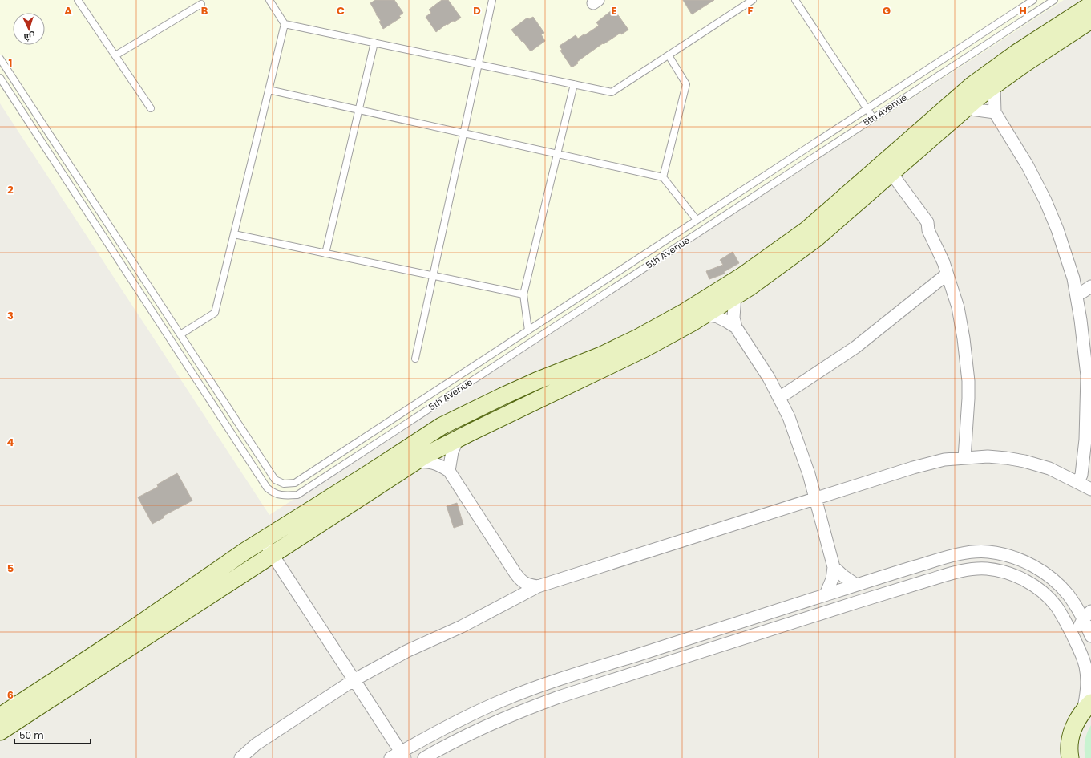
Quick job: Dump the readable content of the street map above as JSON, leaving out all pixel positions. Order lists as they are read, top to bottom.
{
  "streets": {
    "lane": ["5th Avenue"]
  },
  "scale_bar": "50 m",
  "north": "bottom",
  "grid": {
    "columns": [
      "A",
      "B",
      "C",
      "D",
      "E",
      "F",
      "G",
      "H"
    ],
    "rows": [
      "1",
      "2",
      "3",
      "4",
      "5",
      "6"
    ]
  }
}
